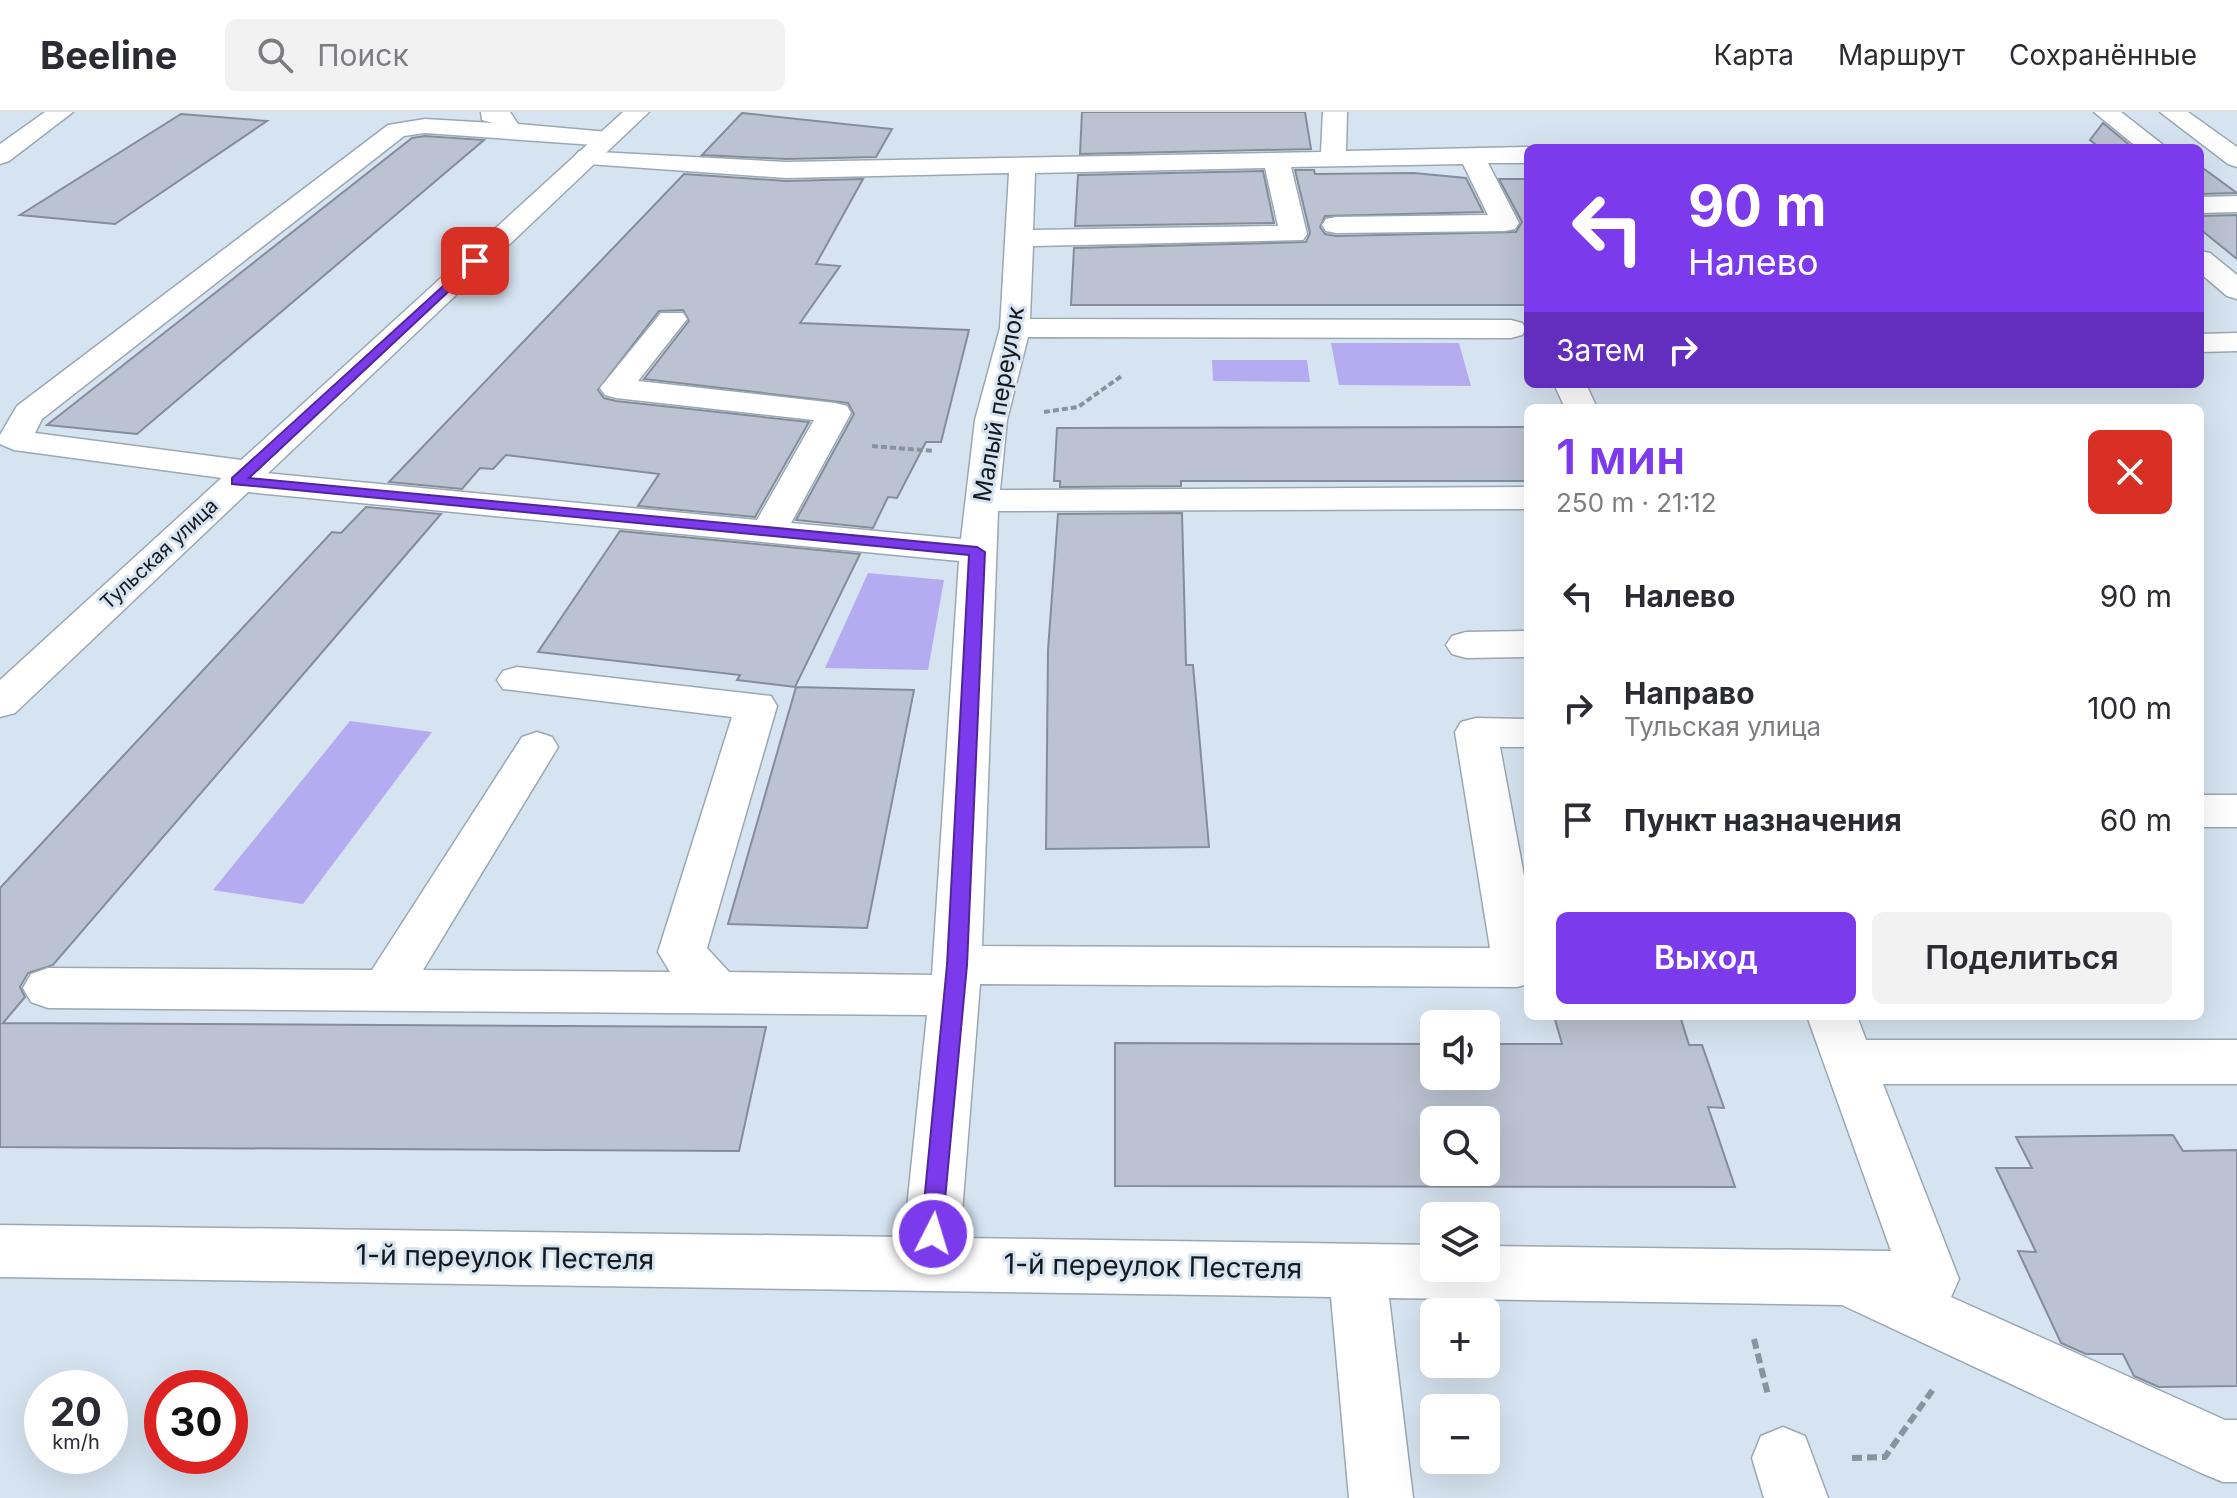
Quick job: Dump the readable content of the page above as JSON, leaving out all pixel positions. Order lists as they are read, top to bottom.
{
  "streets": {
    "street": ["Малый переулок", "Тульская улица", "1-й переулок Пестеля"]
  },
  "crossings": [
    ["Малый переулок", "1-й переулок Пестеля"]
  ],
  "page": {
    "header": "Beeline",
    "search": "Поиск",
    "nav": ["Карта", "Маршрут", "Сохранённые"],
    "turn": ["90 m", "Налево"],
    "then": "Затем",
    "heading": ["1 мин", "250 m · 21:12"],
    "list": [
      {
        "name": "Налево",
        "value": "90 m"
      },
      {
        "name": "Направо",
        "note": "Тульская улица",
        "value": "100 m"
      },
      {
        "name": "Пункт назначения",
        "value": "60 m"
      }
    ],
    "buttons": ["Выход", "Поделиться"],
    "map_buttons": ["+", "−"],
    "speed": "20 km/h",
    "limit": "30"
  }
}
